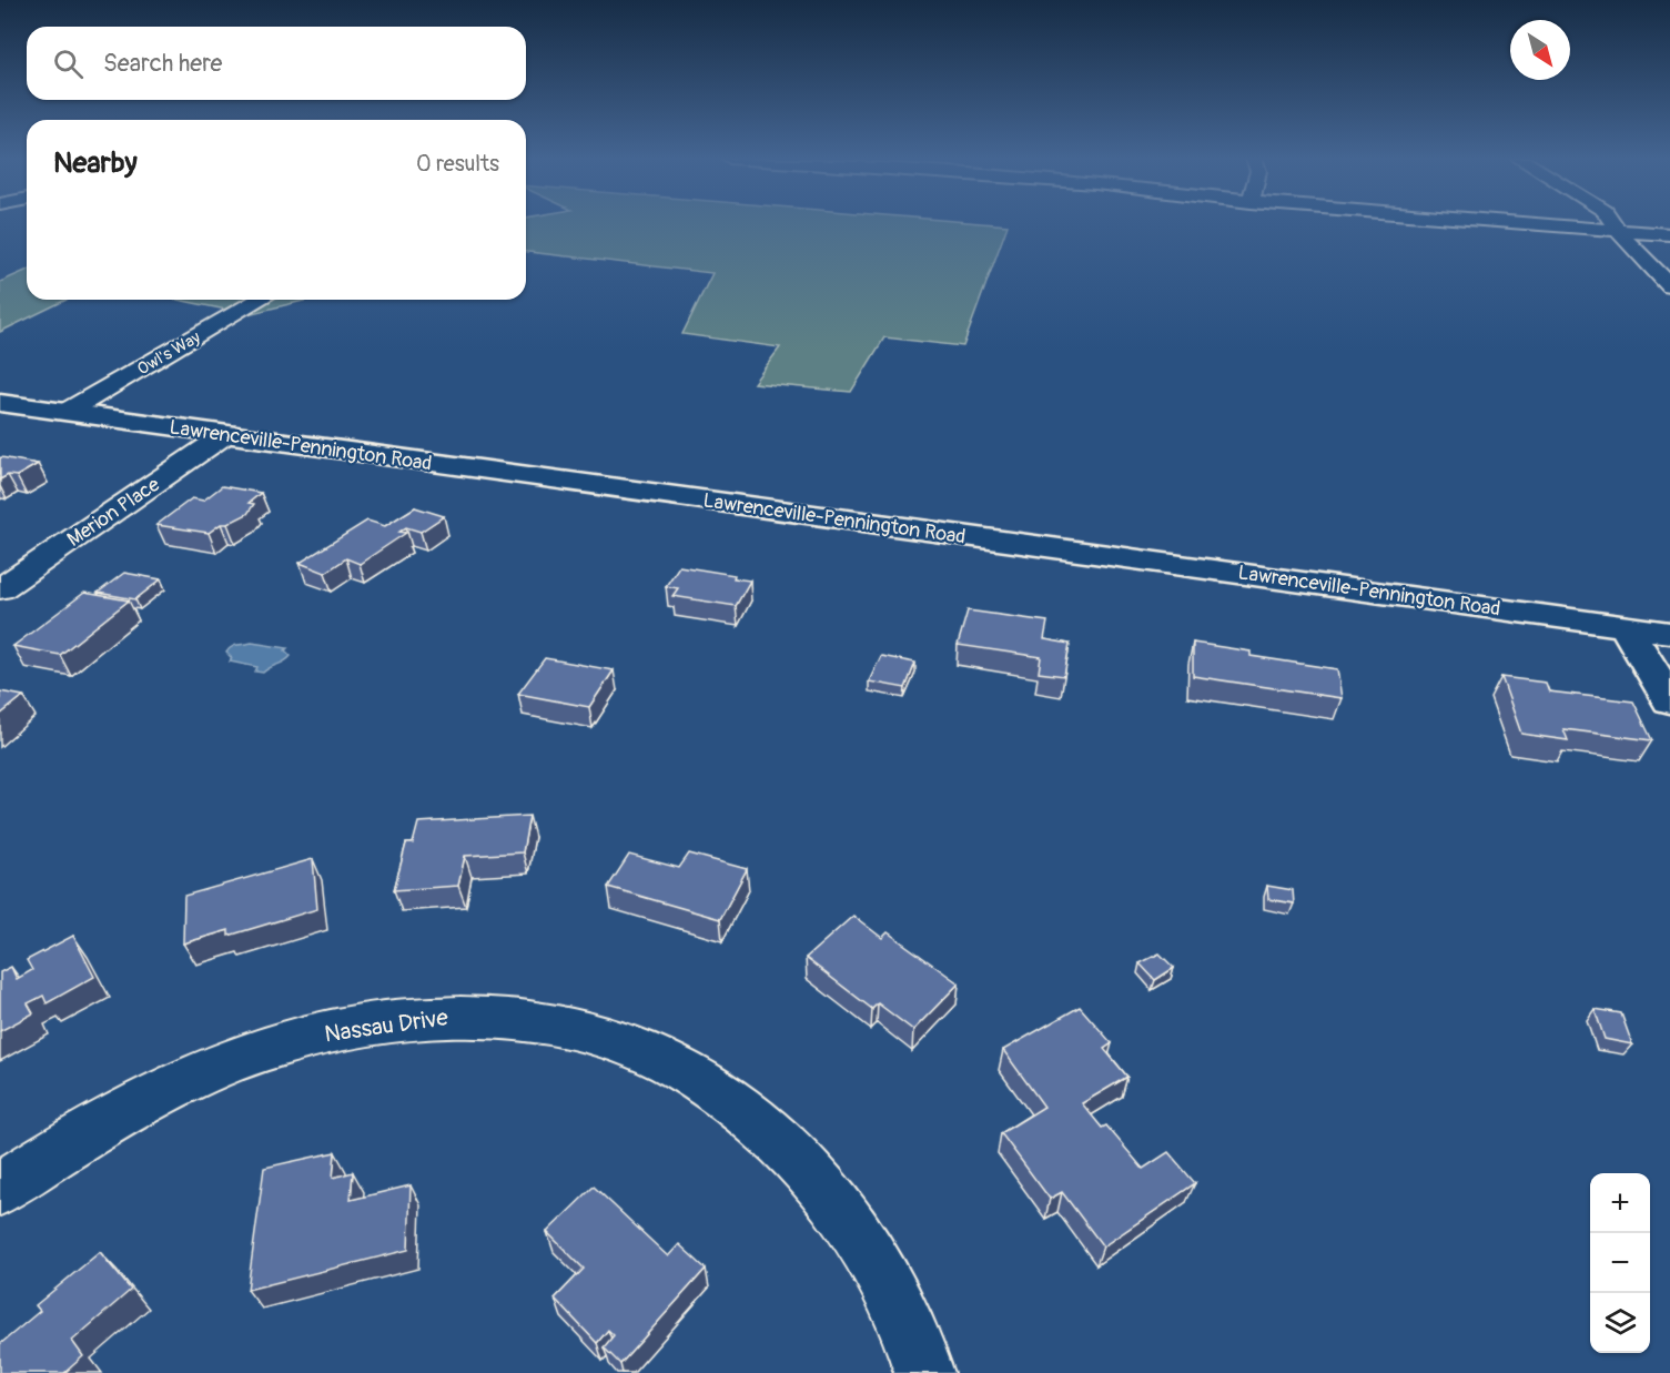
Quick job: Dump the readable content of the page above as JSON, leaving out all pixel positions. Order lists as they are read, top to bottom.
{
  "streets": {
    "street": [
      "Owl's Way",
      "Lawrenceville-Pennington Road",
      "Merion Place",
      "Nassau Drive"
    ]
  },
  "crossings": [
    ["Owl's Way", "Lawrenceville-Pennington Road"],
    ["Lawrenceville-Pennington Road", "Merion Place"]
  ],
  "north": "bottom right",
  "page": {
    "search": "Search here",
    "heading": ["Nearby", "0 results"],
    "map_buttons": ["+", "−"]
  }
}
